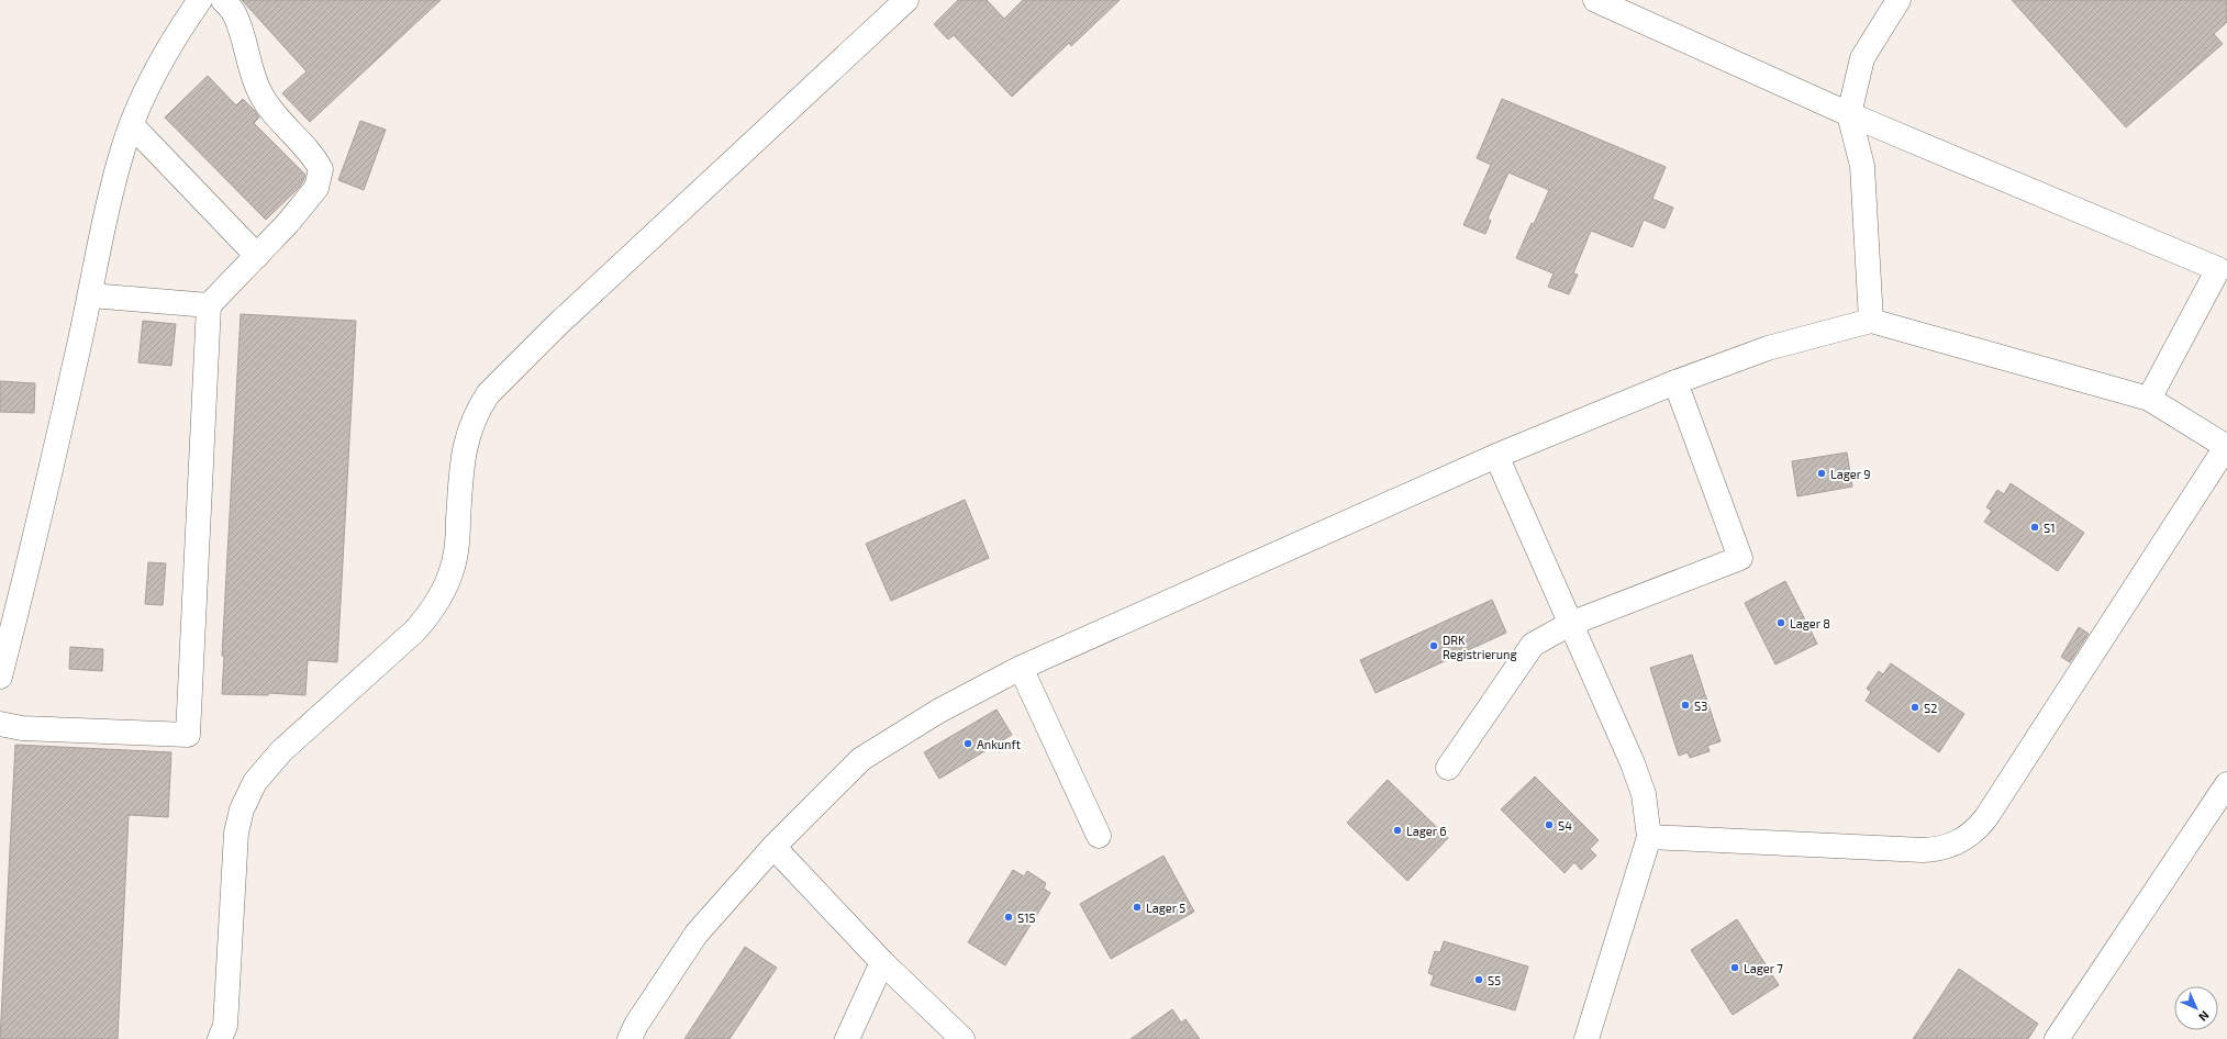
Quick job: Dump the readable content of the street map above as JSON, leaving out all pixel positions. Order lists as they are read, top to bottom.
{
  "places": [
    "Lager 9",
    "S1",
    "Lager 8",
    "DRK Registrierung",
    "S3",
    "S2",
    "Ankunft",
    "S4",
    "Lager 6",
    "Lager 5",
    "S15",
    "Lager 7",
    "S5"
  ],
  "north": "bottom right"
}
